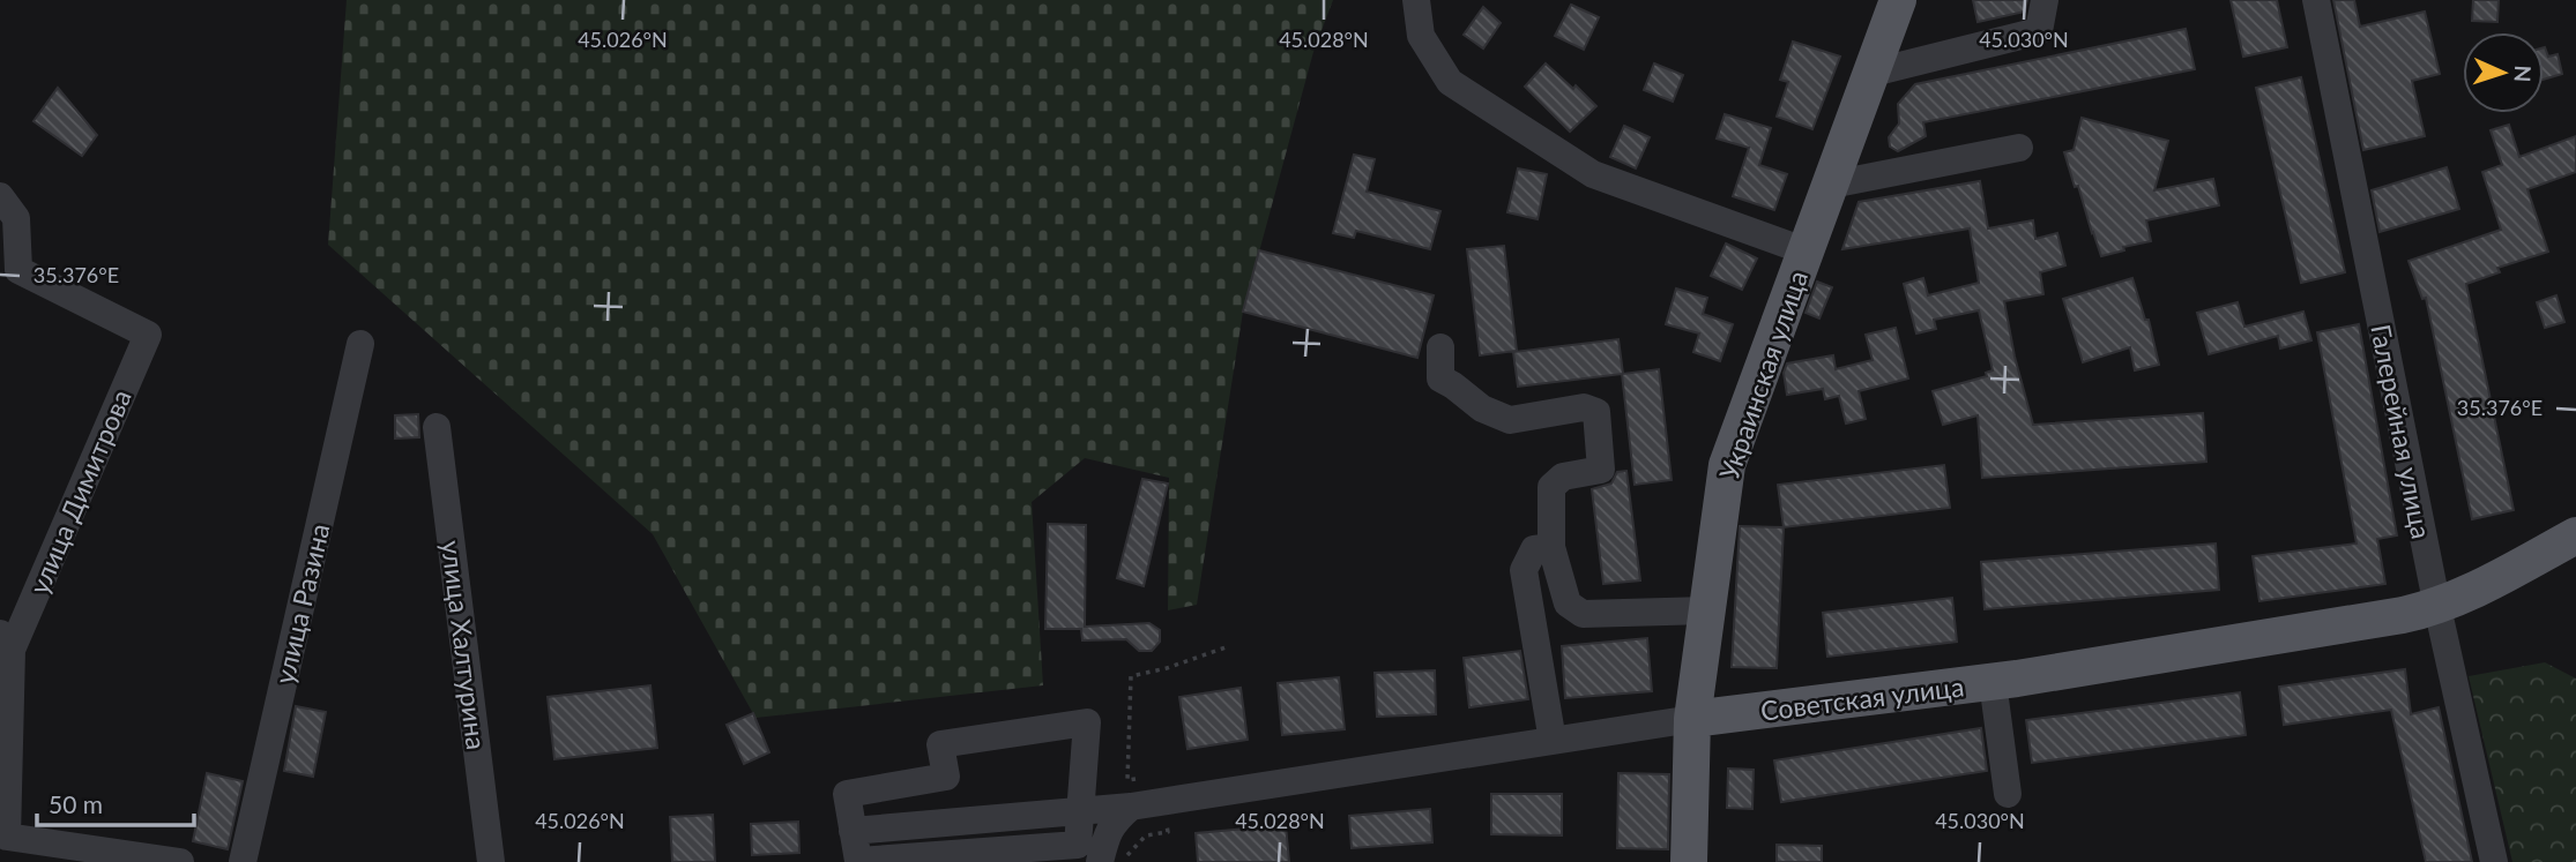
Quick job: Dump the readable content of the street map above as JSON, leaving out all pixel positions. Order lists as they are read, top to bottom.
{
  "streets": {
    "main road": ["Украинская улица", "Советская улица"],
    "street": [
      "Галерейная улица",
      "улица Димитрова",
      "улица Разина",
      "улица Халтурина"
    ]
  },
  "crossings": [
    ["Украинская улица", "Советская улица"],
    ["Галерейная улица", "Советская улица"]
  ],
  "scale_bar": "50 m",
  "north": "right",
  "coordinates": [
    "45.026°N",
    "45.028°N",
    "45.030°N",
    "35.376°E"
  ]
}
